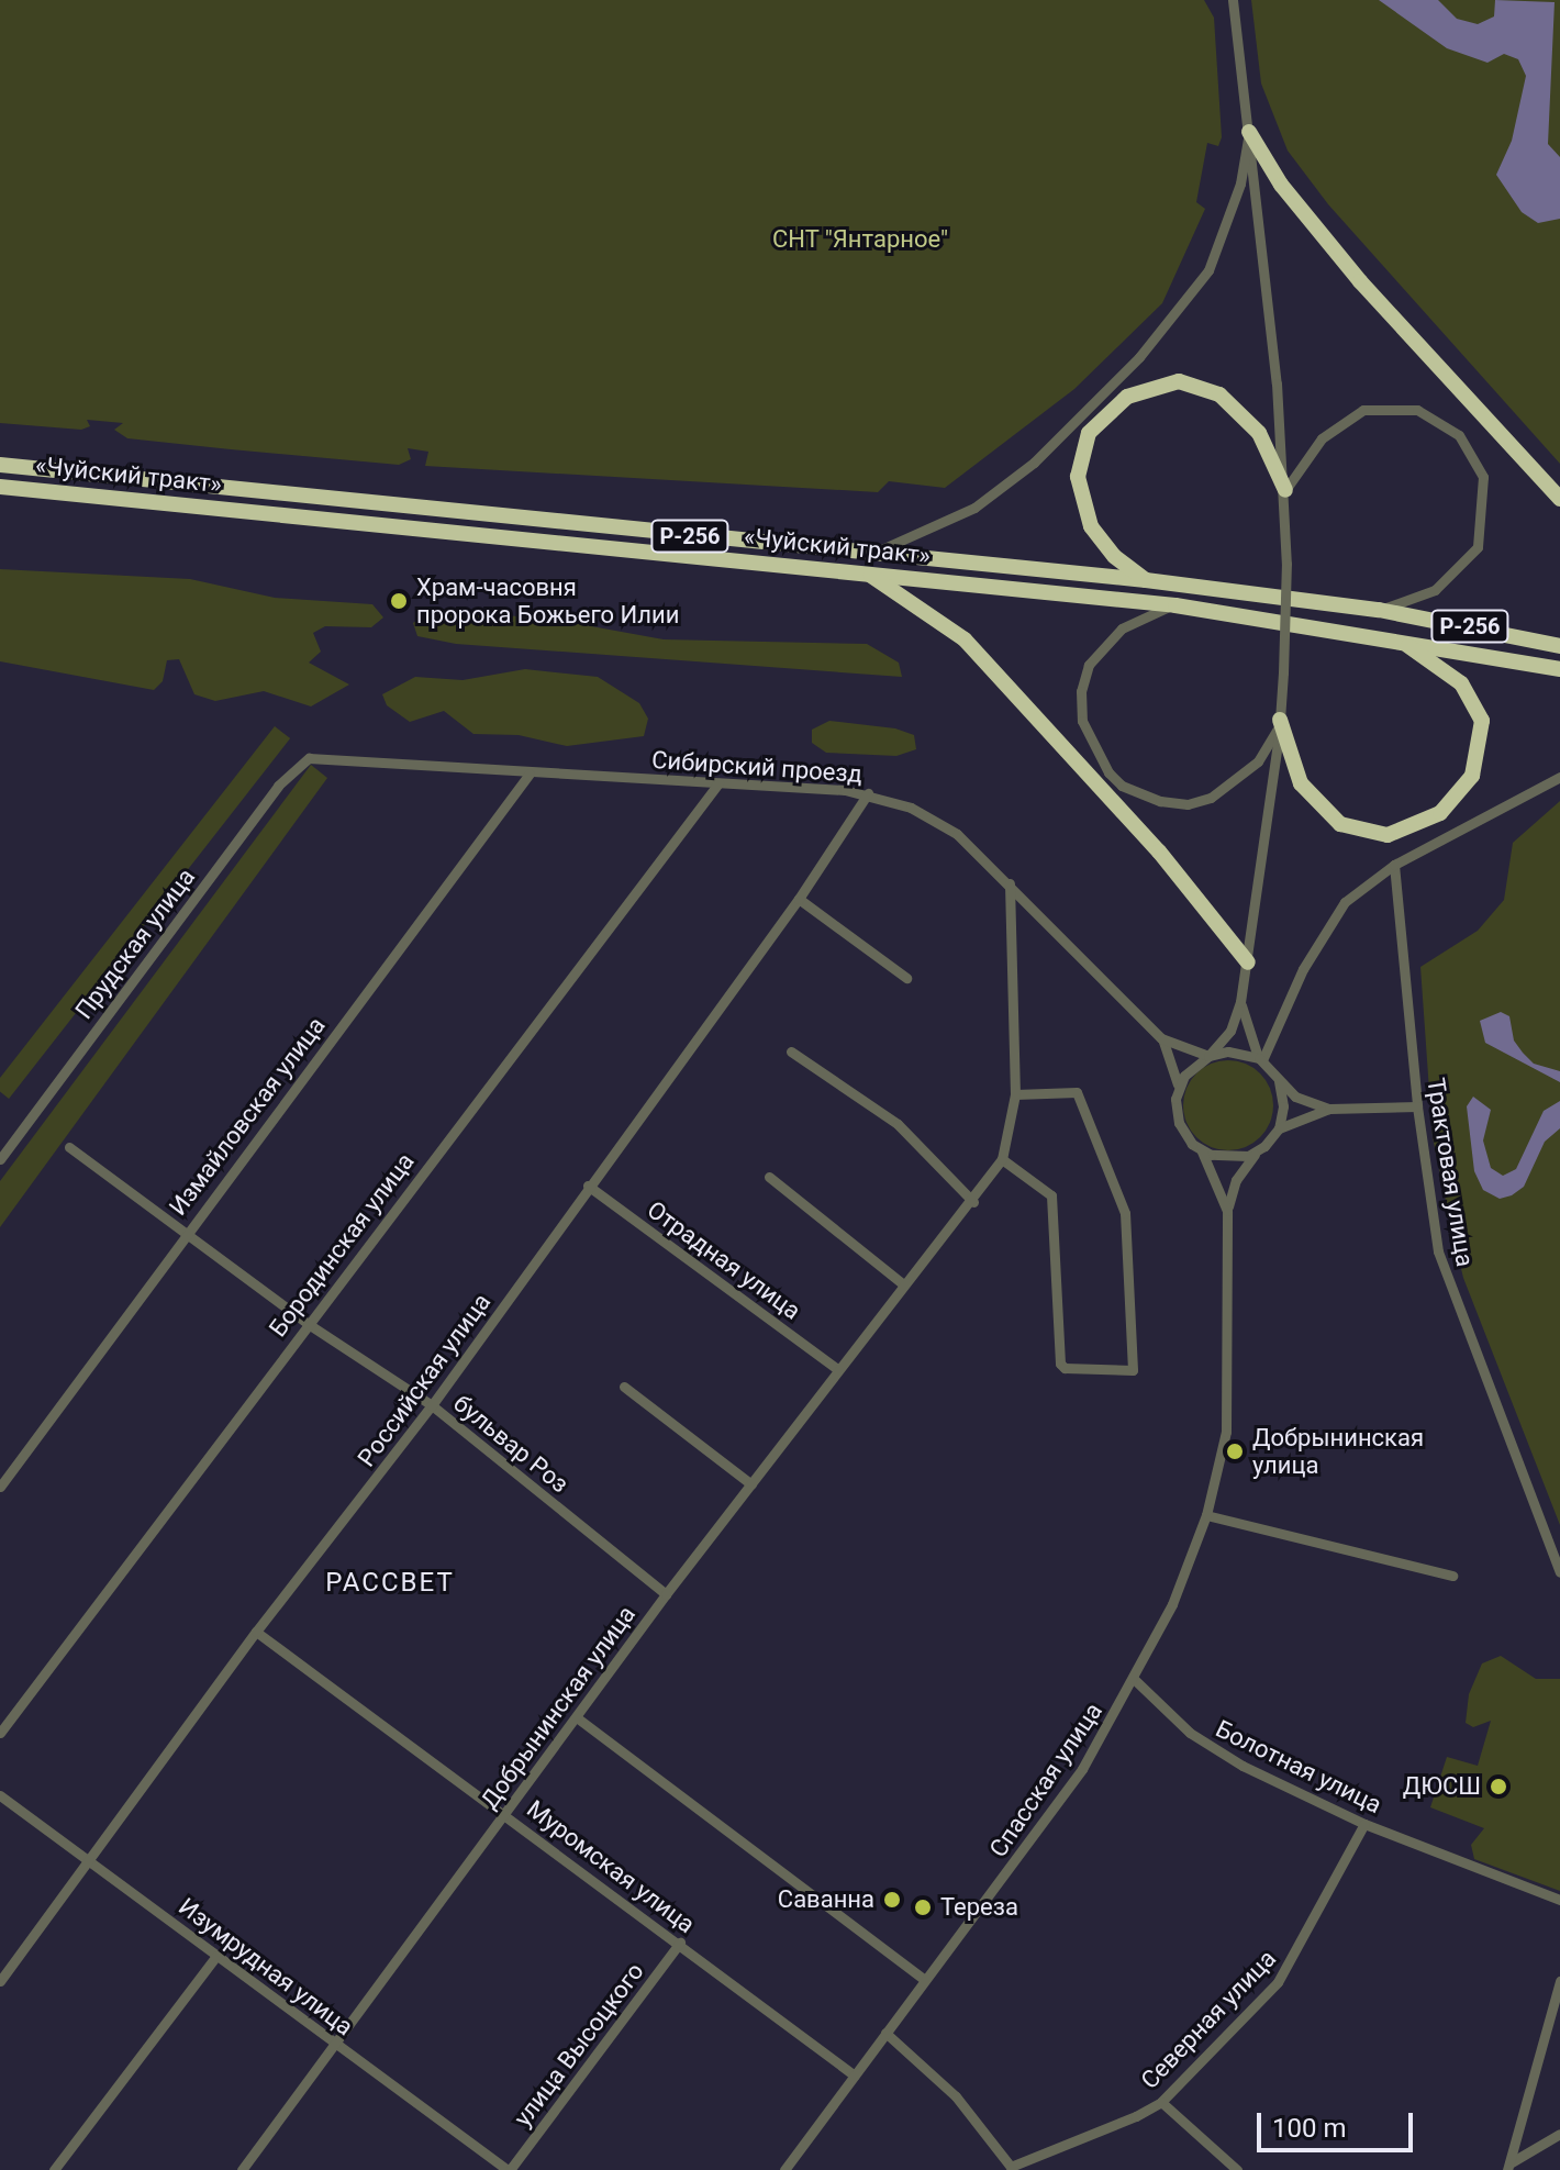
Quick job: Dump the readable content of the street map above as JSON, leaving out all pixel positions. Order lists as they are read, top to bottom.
{
  "streets": {
    "highway": ["«Чуйский тракт»", "Р-256"],
    "street": [
      "Сибирский проезд",
      "Прудская улица",
      "Измайловская улица",
      "Трактовая улица",
      "Бородинская улица",
      "Отрадная улица",
      "Российская улица",
      "бульвар Роз",
      "Добрынинская улица",
      "Болотная улица",
      "Спасская улица",
      "Муромская улица",
      "Изумрудная улица",
      "Северная улица",
      "улица Высоцкого"
    ]
  },
  "crossings": [
    ["Сибирский проезд", "Прудская улица"],
    ["Сибирский проезд", "Измайловская улица"],
    ["Сибирский проезд", "Бородинская улица"],
    ["Сибирский проезд", "Российская улица"],
    ["Сибирский проезд", "Добрынинская улица"],
    ["Сибирский проезд", "Спасская улица"],
    ["Измайловская улица", "бульвар Роз"],
    ["Бородинская улица", "бульвар Роз"],
    ["Отрадная улица", "Российская улица"],
    ["Отрадная улица", "Добрынинская улица"],
    ["Российская улица", "бульвар Роз"],
    ["Российская улица", "Муромская улица"],
    ["Российская улица", "Изумрудная улица"],
    ["бульвар Роз", "Добрынинская улица"],
    ["Добрынинская улица", "Муромская улица"],
    ["Добрынинская улица", "Изумрудная улица"],
    ["Болотная улица", "Спасская улица"],
    ["Болотная улица", "Северная улица"],
    ["Спасская улица", "Муромская улица"],
    ["Спасская улица", "Северная улица"],
    ["Муромская улица", "улица Высоцкого"],
    ["Изумрудная улица", "улица Высоцкого"]
  ],
  "districts": ["РАССВЕТ"],
  "parks": ["СНТ \"Янтарное\""],
  "places": [
    "Храм-часовня пророка Божьего Илии",
    "Добрынинская улица",
    "ДЮСШ",
    "Саванна",
    "Тереза"
  ],
  "scale_bar": "100 m"
}
